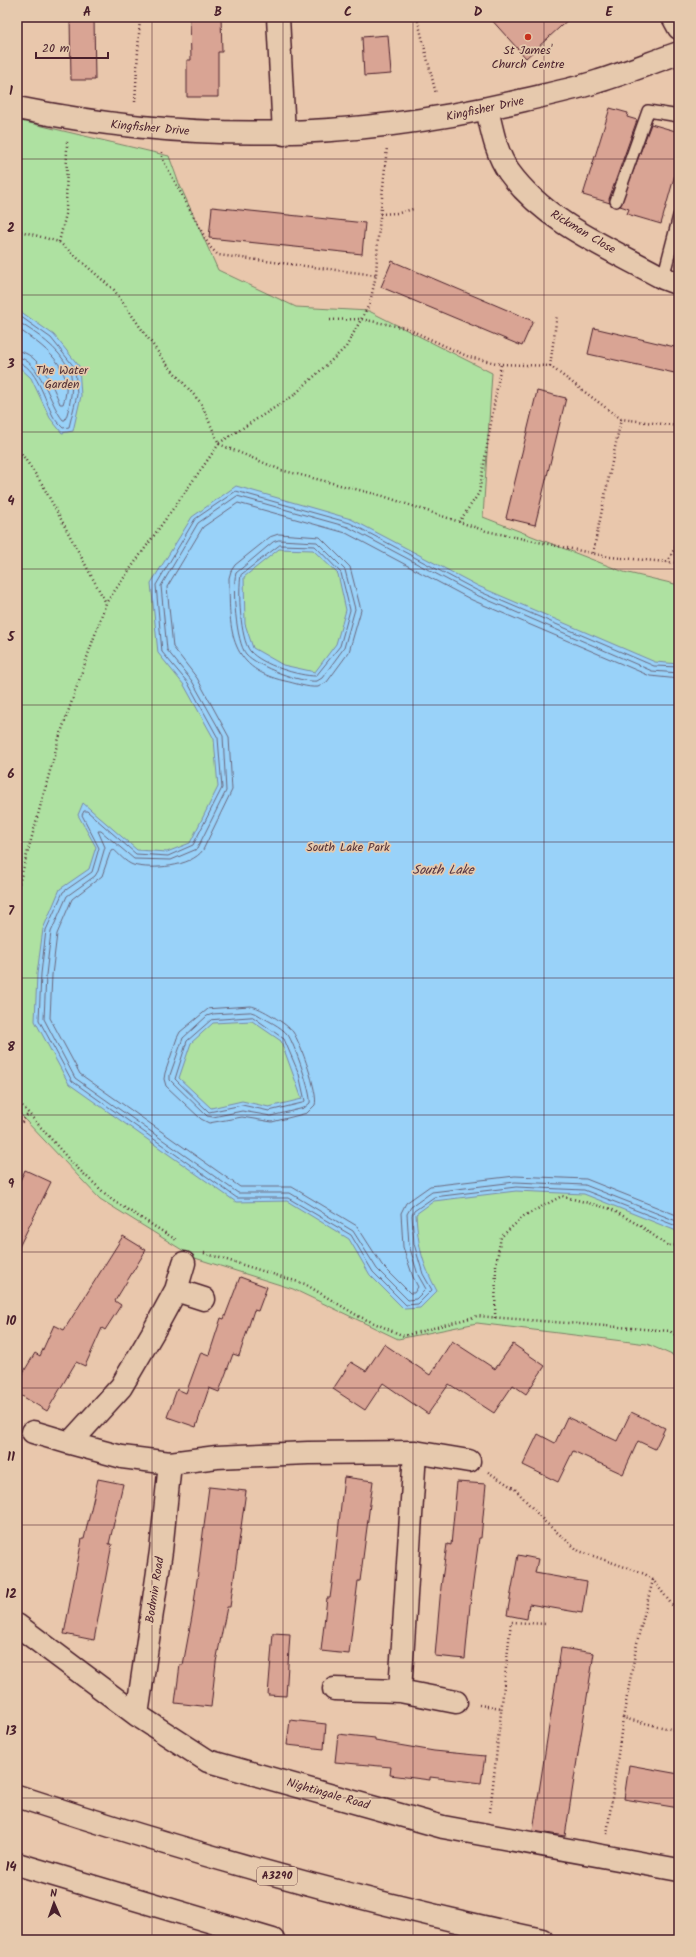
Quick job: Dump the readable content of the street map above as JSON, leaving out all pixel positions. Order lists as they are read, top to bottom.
{
  "streets": {
    "street": [
      "Kingfisher Drive",
      "Rickman Close",
      "Bodmin Road",
      "Nightingale Road",
      "A3290"
    ]
  },
  "crossings": [
    ["Kingfisher Drive", "Rickman Close"],
    ["Bodmin Road", "Nightingale Road"]
  ],
  "water": ["South Lake"],
  "parks": ["The Water Garden", "South Lake Park"],
  "places": ["St James' Church Centre"],
  "scale_bar": "20 m",
  "north": "top",
  "grid": {
    "columns": [
      "A",
      "B",
      "C",
      "D",
      "E"
    ],
    "rows": [
      "1",
      "2",
      "3",
      "4",
      "5",
      "6",
      "7",
      "8",
      "9",
      "10",
      "11",
      "12",
      "13",
      "14"
    ]
  }
}
